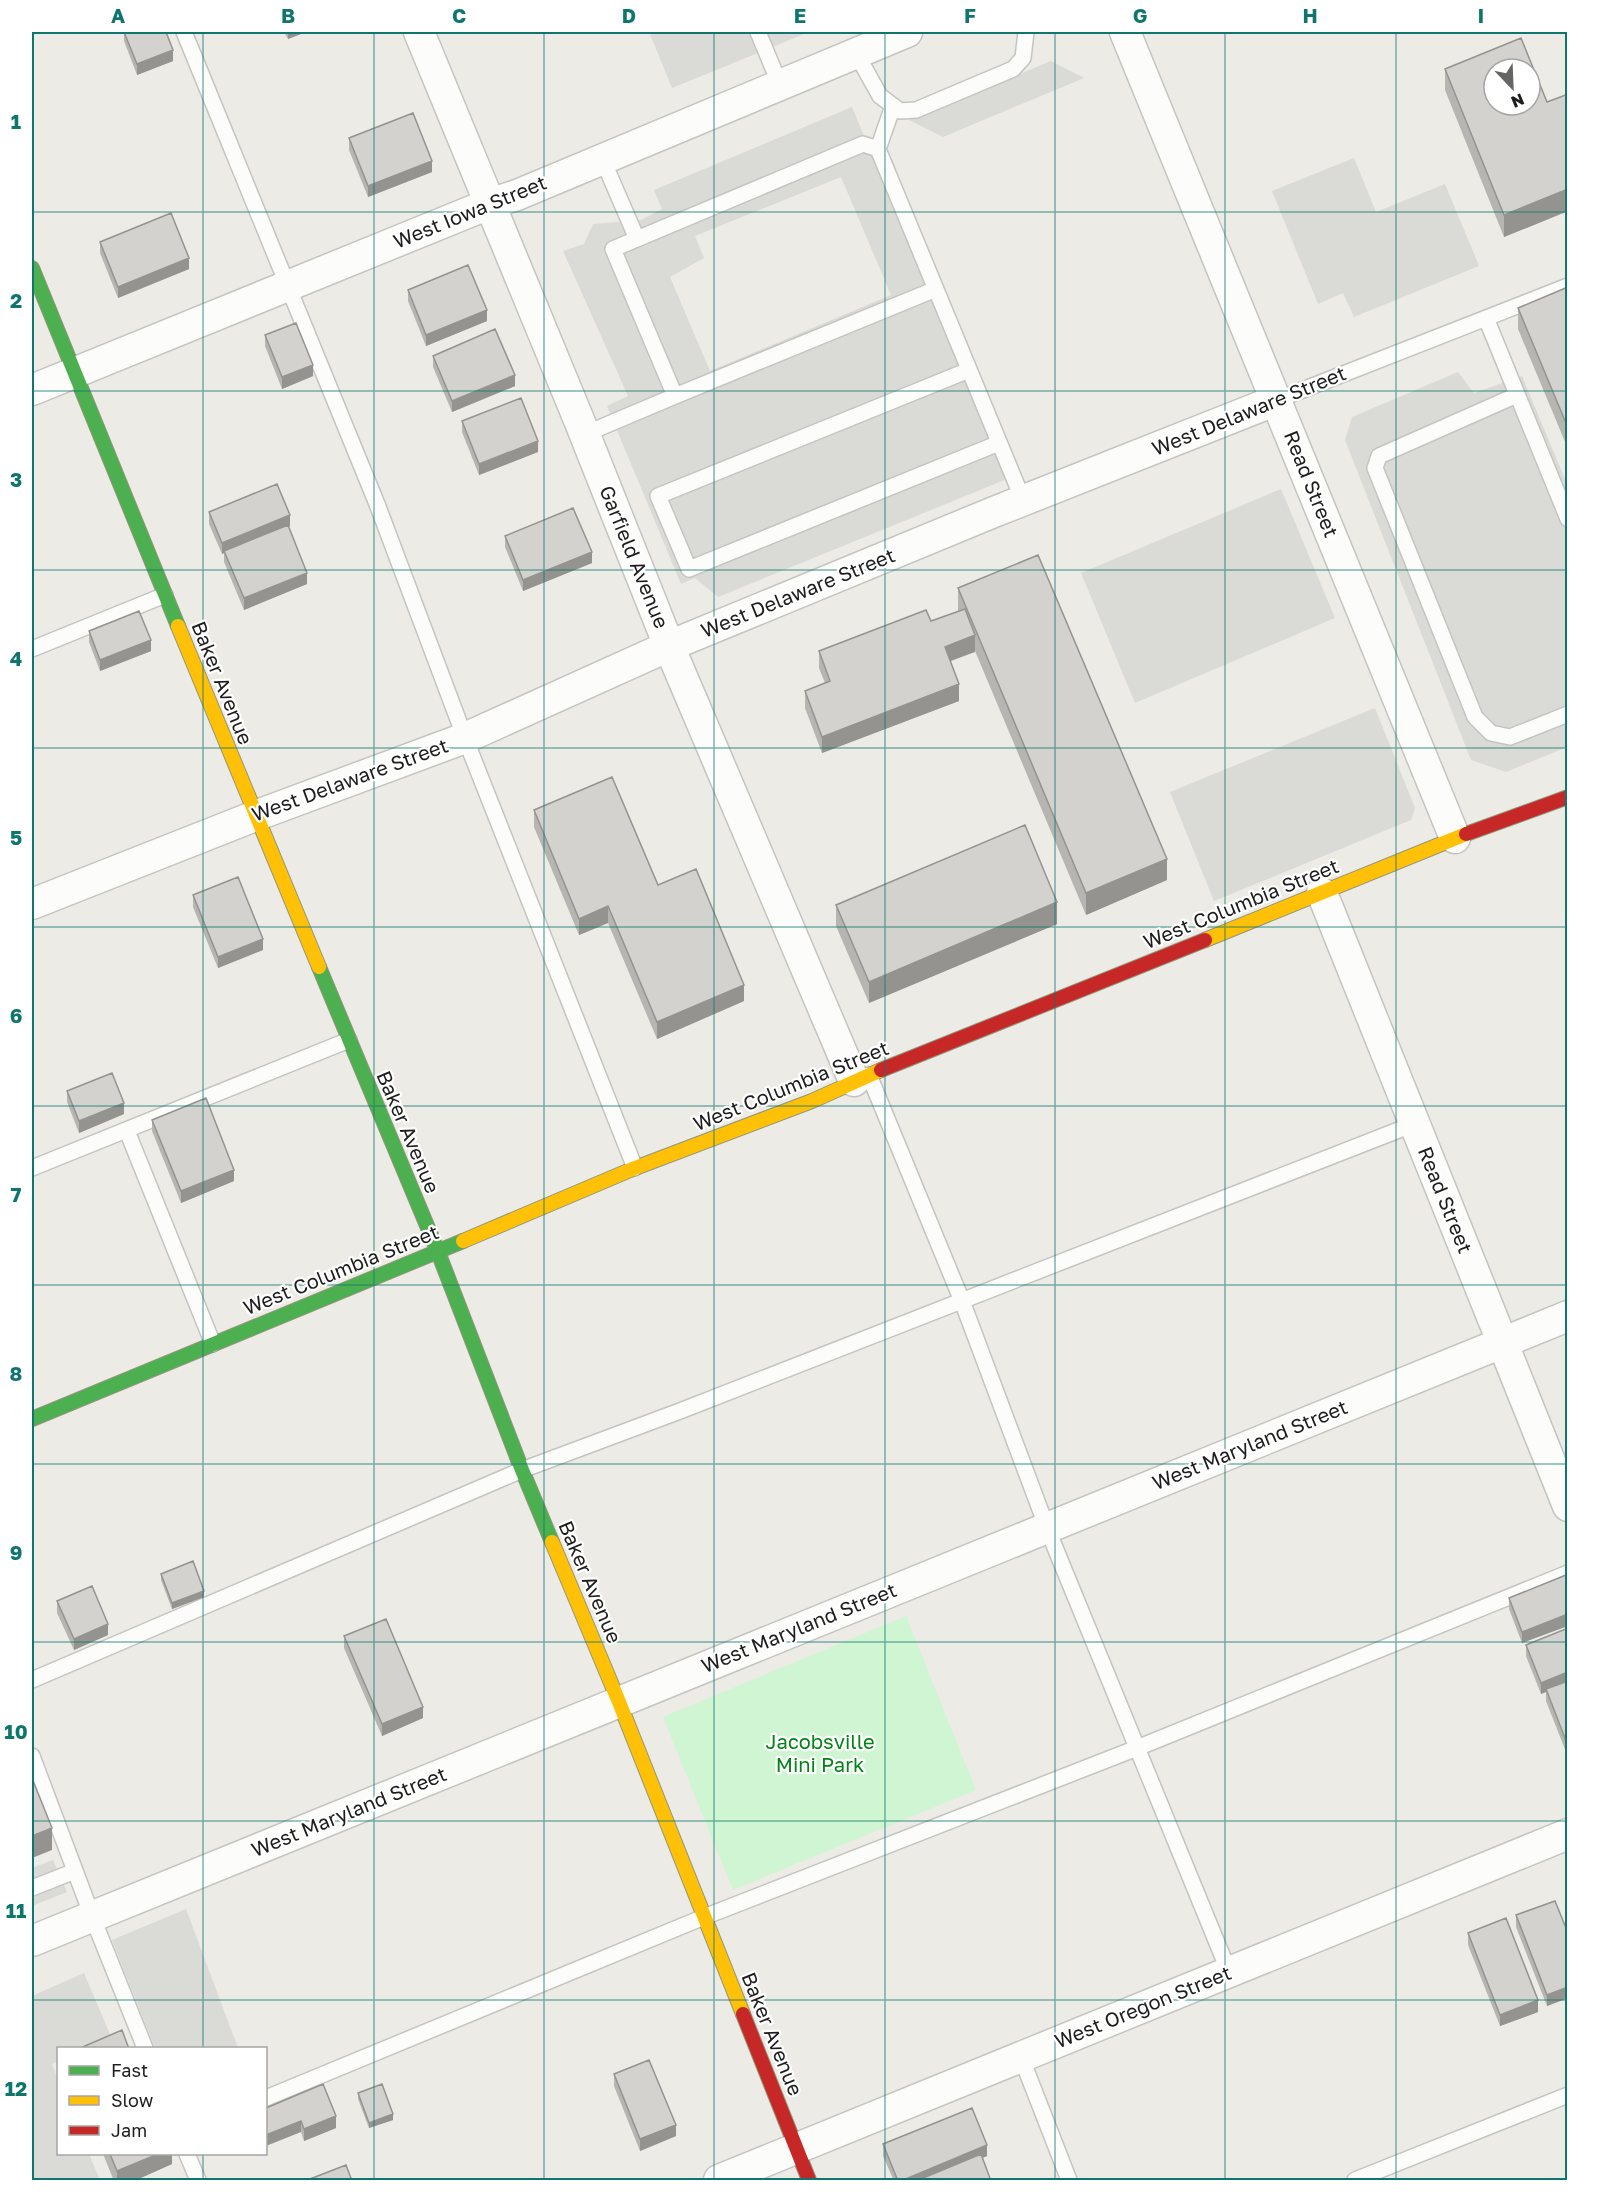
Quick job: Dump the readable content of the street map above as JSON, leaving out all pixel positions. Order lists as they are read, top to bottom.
{
  "streets": {
    "street": [
      "West Iowa Street",
      "West Delaware Street",
      "Read Street",
      "Garfield Avenue",
      "Baker Avenue",
      "West Columbia Street",
      "West Maryland Street",
      "West Oregon Street"
    ]
  },
  "crossings": [
    ["West Iowa Street", "Garfield Avenue"],
    ["West Iowa Street", "Baker Avenue"],
    ["West Delaware Street", "Read Street"],
    ["West Delaware Street", "Garfield Avenue"],
    ["West Delaware Street", "Baker Avenue"],
    ["Read Street", "West Columbia Street"],
    ["Read Street", "West Maryland Street"],
    ["Garfield Avenue", "West Columbia Street"],
    ["Baker Avenue", "West Columbia Street"],
    ["Baker Avenue", "West Maryland Street"],
    ["Baker Avenue", "West Oregon Street"]
  ],
  "parks": ["Jacobsville Mini Park"],
  "legend": ["Fast", "Slow", "Jam"],
  "north": "bottom right",
  "grid": {
    "columns": [
      "A",
      "B",
      "C",
      "D",
      "E",
      "F",
      "G",
      "H",
      "I"
    ],
    "rows": [
      "1",
      "2",
      "3",
      "4",
      "5",
      "6",
      "7",
      "8",
      "9",
      "10",
      "11",
      "12"
    ]
  }
}
